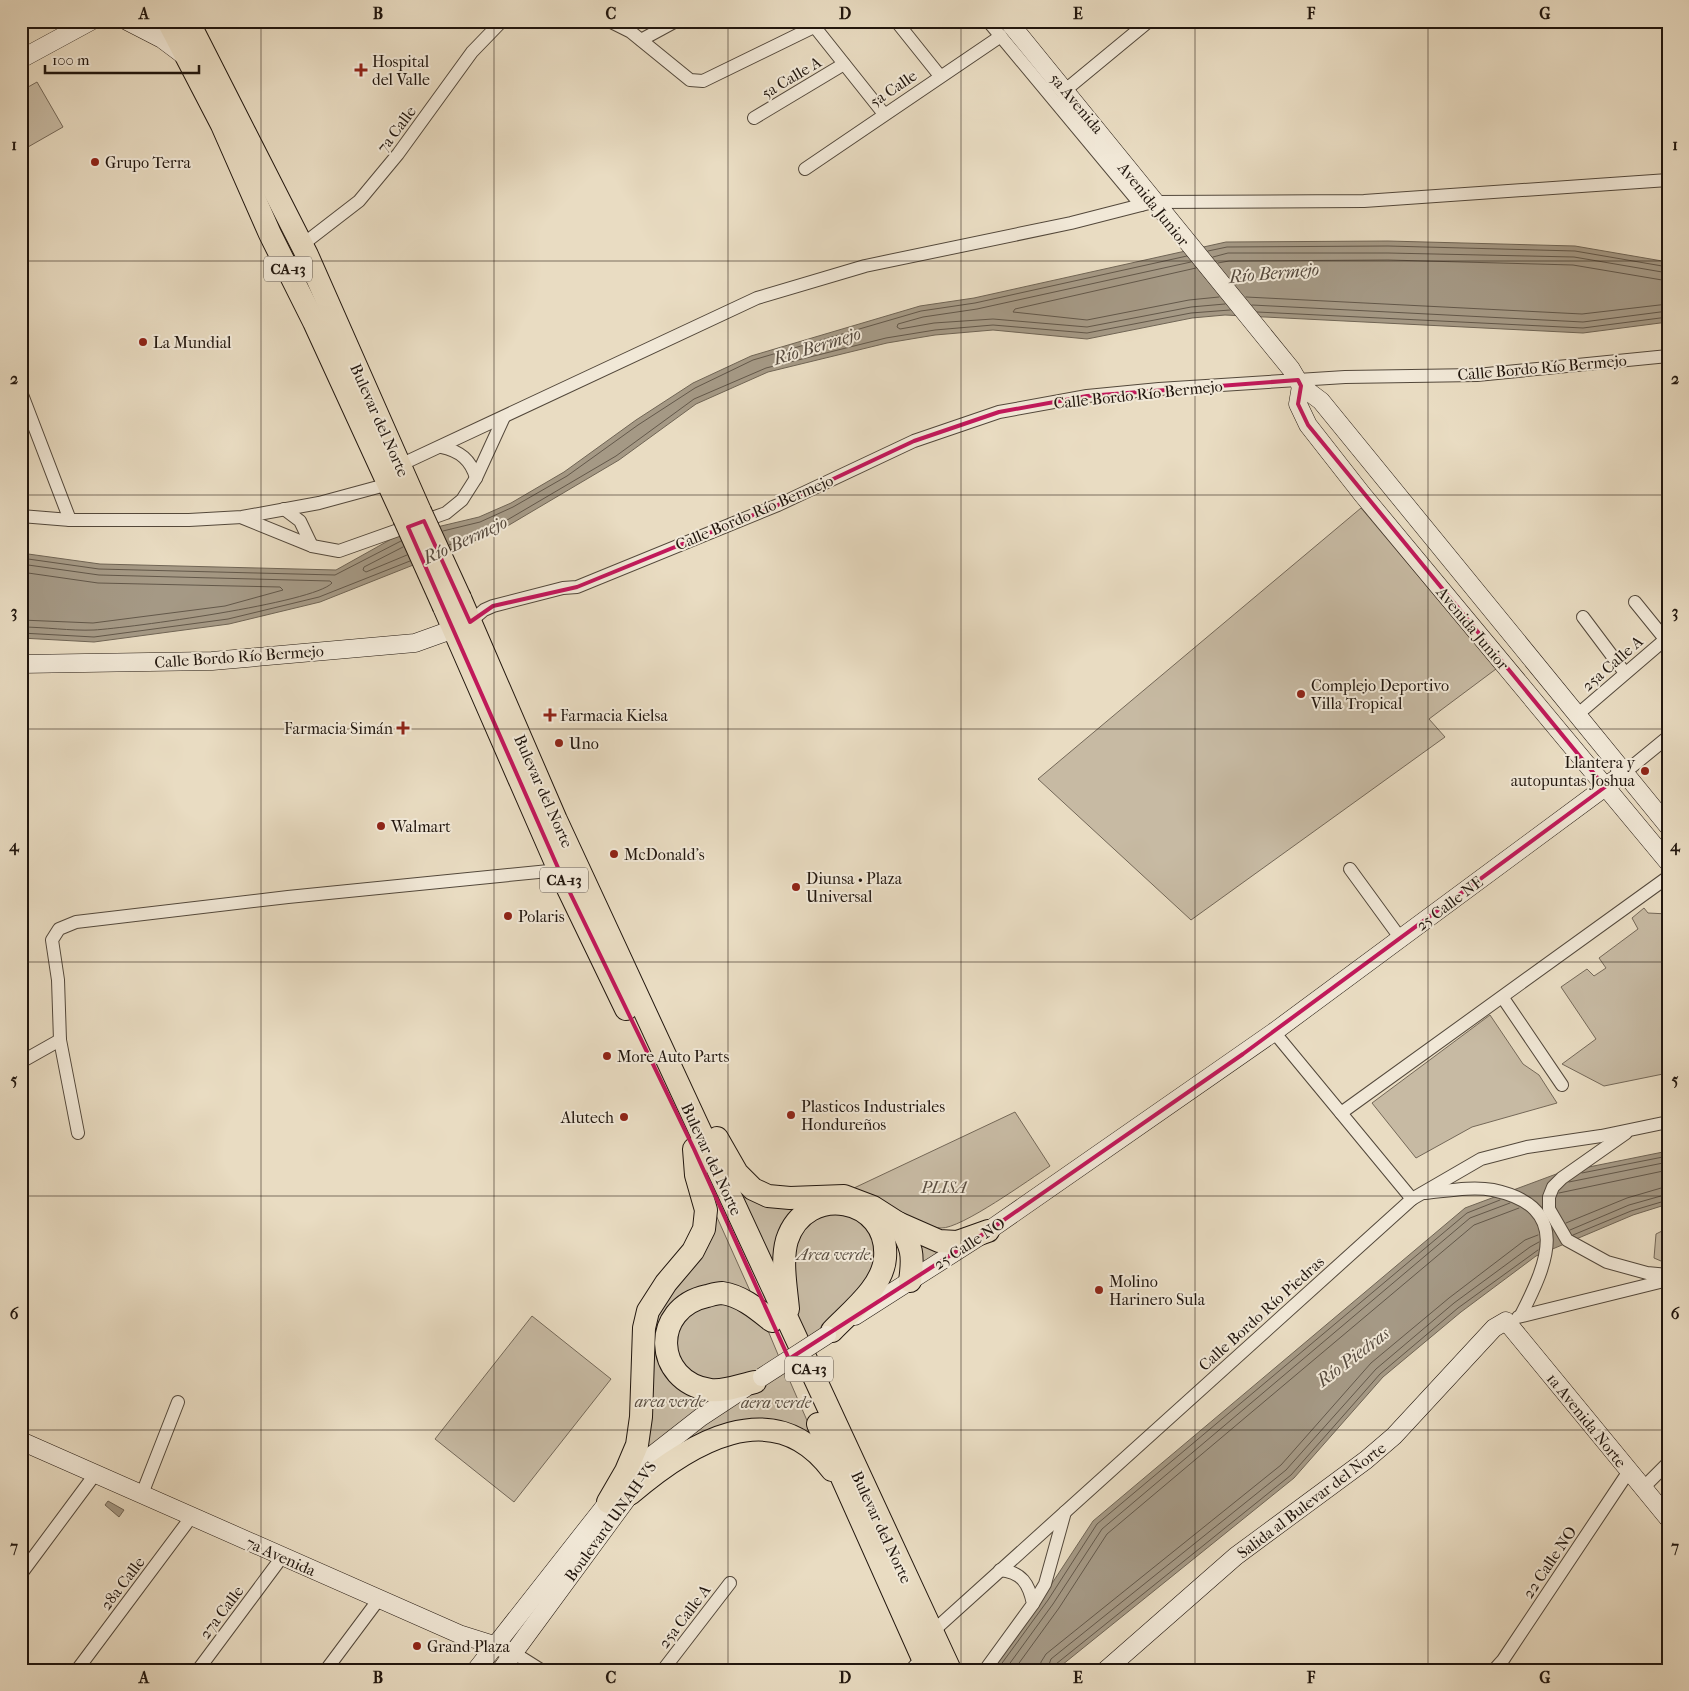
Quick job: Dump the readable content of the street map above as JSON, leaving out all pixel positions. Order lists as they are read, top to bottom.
{
  "streets": {
    "highway": ["CA-13", "Bulevar del Norte"],
    "main road": [
      "Avenida Junior",
      "Calle Bordo Río Bermejo",
      "25 Calle NE",
      "25 Calle NO",
      "1a Avenida Norte",
      "Salida al Bulevar del Norte",
      "Boulevard UNAH-VS",
      "7a Avenida"
    ],
    "street": [
      "5a Calle A",
      "5a Calle",
      "5a Avenida",
      "7a Calle",
      "25a Calle A",
      "Calle Bordo Río Piedras",
      "22 Calle NO",
      "28a Calle",
      "27a Calle"
    ]
  },
  "crossings": [
    ["5a Calle", "5a Avenida"],
    ["5a Calle", "Avenida Junior"],
    ["5a Avenida", "Avenida Junior"],
    ["7a Calle", "Bulevar del Norte"],
    ["Avenida Junior", "Calle Bordo Río Bermejo"],
    ["Avenida Junior", "25a Calle A"],
    ["Avenida Junior", "25 Calle NE"],
    ["Calle Bordo Río Bermejo", "Bulevar del Norte"],
    ["Bulevar del Norte", "Calle Bordo Río Piedras"],
    ["25 Calle NE", "25 Calle NO"],
    ["25 Calle NO", "Boulevard UNAH-VS"],
    ["1a Avenida Norte", "Salida al Bulevar del Norte"],
    ["1a Avenida Norte", "22 Calle NO"],
    ["Boulevard UNAH-VS", "7a Avenida"],
    ["7a Avenida", "28a Calle"],
    ["7a Avenida", "27a Calle"]
  ],
  "water": ["Río Bermejo", "Río Piedras"],
  "parks": [
    "PLISA",
    "Area verde.",
    "area verde",
    "aera verde"
  ],
  "places": {
    "health": ["Hospital del Valle", "Farmacia Kielsa", "Farmacia Simán"],
    "other": [
      "Grupo Terra",
      "La Mundial",
      "Complejo Deportivo Villa Tropical",
      "Uno",
      "Llantera y autopuntas Joshua",
      "Walmart",
      "McDonald's",
      "Diunsa • Plaza Universal",
      "Polaris",
      "More Auto Parts",
      "Plasticos Industriales Hondureños",
      "Alutech",
      "Molino Harinero Sula",
      "Grand Plaza"
    ]
  },
  "scale_bar": "100 m",
  "grid": {
    "columns": [
      "A",
      "B",
      "C",
      "D",
      "E",
      "F",
      "G"
    ],
    "rows": [
      "1",
      "2",
      "3",
      "4",
      "5",
      "6",
      "7"
    ]
  }
}
